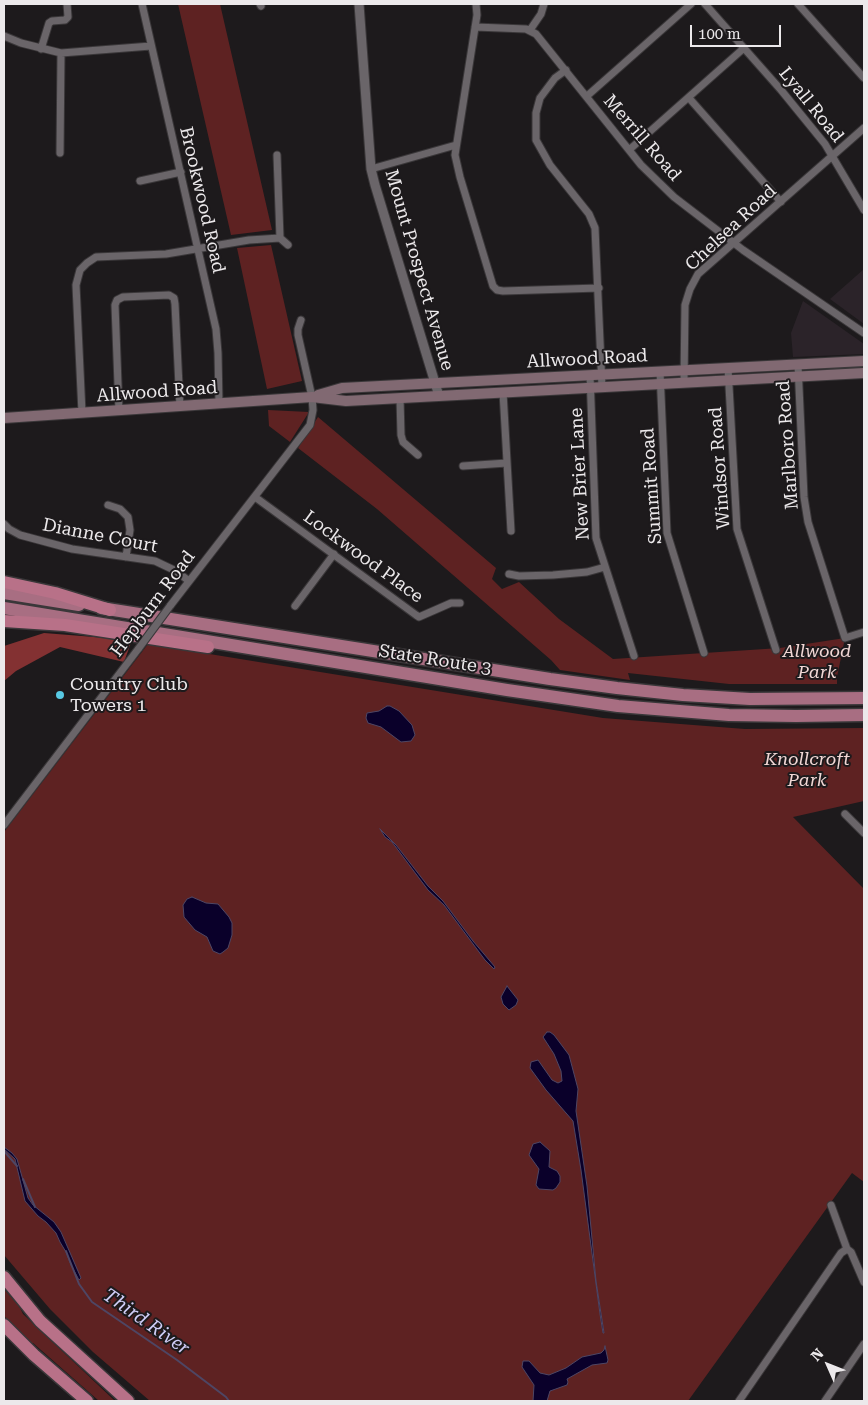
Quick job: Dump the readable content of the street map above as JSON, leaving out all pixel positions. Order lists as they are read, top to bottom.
{
  "streets": {
    "highway": ["State Route 3"],
    "main road": ["Allwood Road"],
    "street": [
      "Lyall Road",
      "Merrill Road",
      "Brookwood Road",
      "Chelsea Road",
      "Mount Prospect Avenue",
      "Marlboro Road",
      "Windsor Road",
      "New Brier Lane",
      "Summit Road",
      "Dianne Court",
      "Lockwood Place",
      "Hepburn Road"
    ]
  },
  "crossings": [
    ["Lyall Road", "Chelsea Road"],
    ["Merrill Road", "Chelsea Road"],
    ["Brookwood Road", "Allwood Road"],
    ["Chelsea Road", "Allwood Road"],
    ["Mount Prospect Avenue", "Allwood Road"],
    ["Allwood Road", "Marlboro Road"],
    ["Allwood Road", "Windsor Road"],
    ["Allwood Road", "New Brier Lane"],
    ["Allwood Road", "Summit Road"],
    ["Allwood Road", "Hepburn Road"],
    ["Dianne Court", "Hepburn Road"],
    ["Lockwood Place", "Hepburn Road"]
  ],
  "water": ["Third River"],
  "parks": ["Allwood Park", "Knollcroft Park"],
  "places": ["Country Club Towers 1"],
  "scale_bar": "100 m",
  "north": "top left"
}
